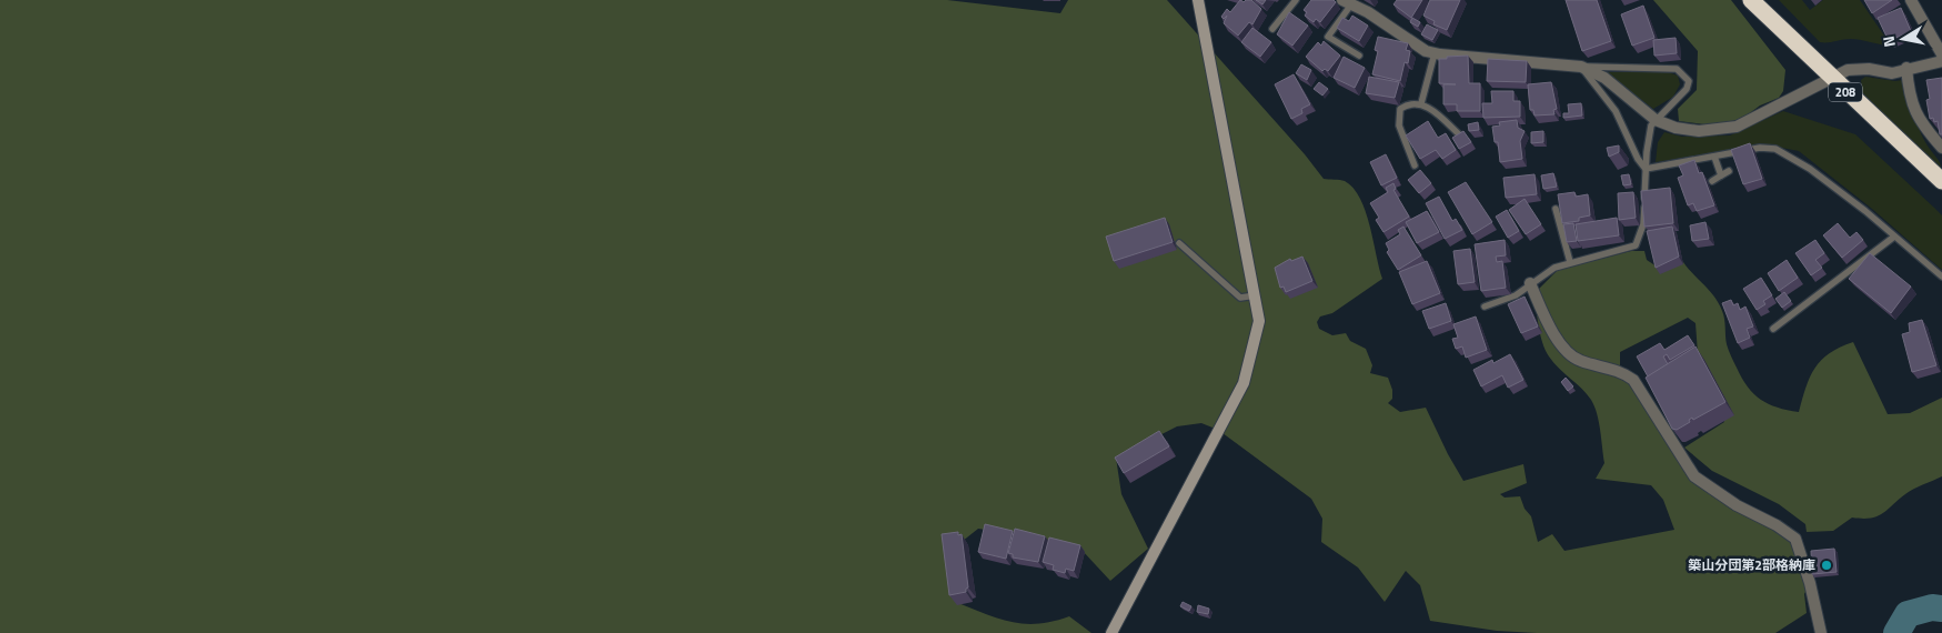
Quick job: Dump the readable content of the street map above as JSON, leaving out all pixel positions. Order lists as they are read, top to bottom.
{
  "streets": {
    "highway": ["208"]
  },
  "places": ["築山分団第2部格納庫"],
  "north": "left"
}
